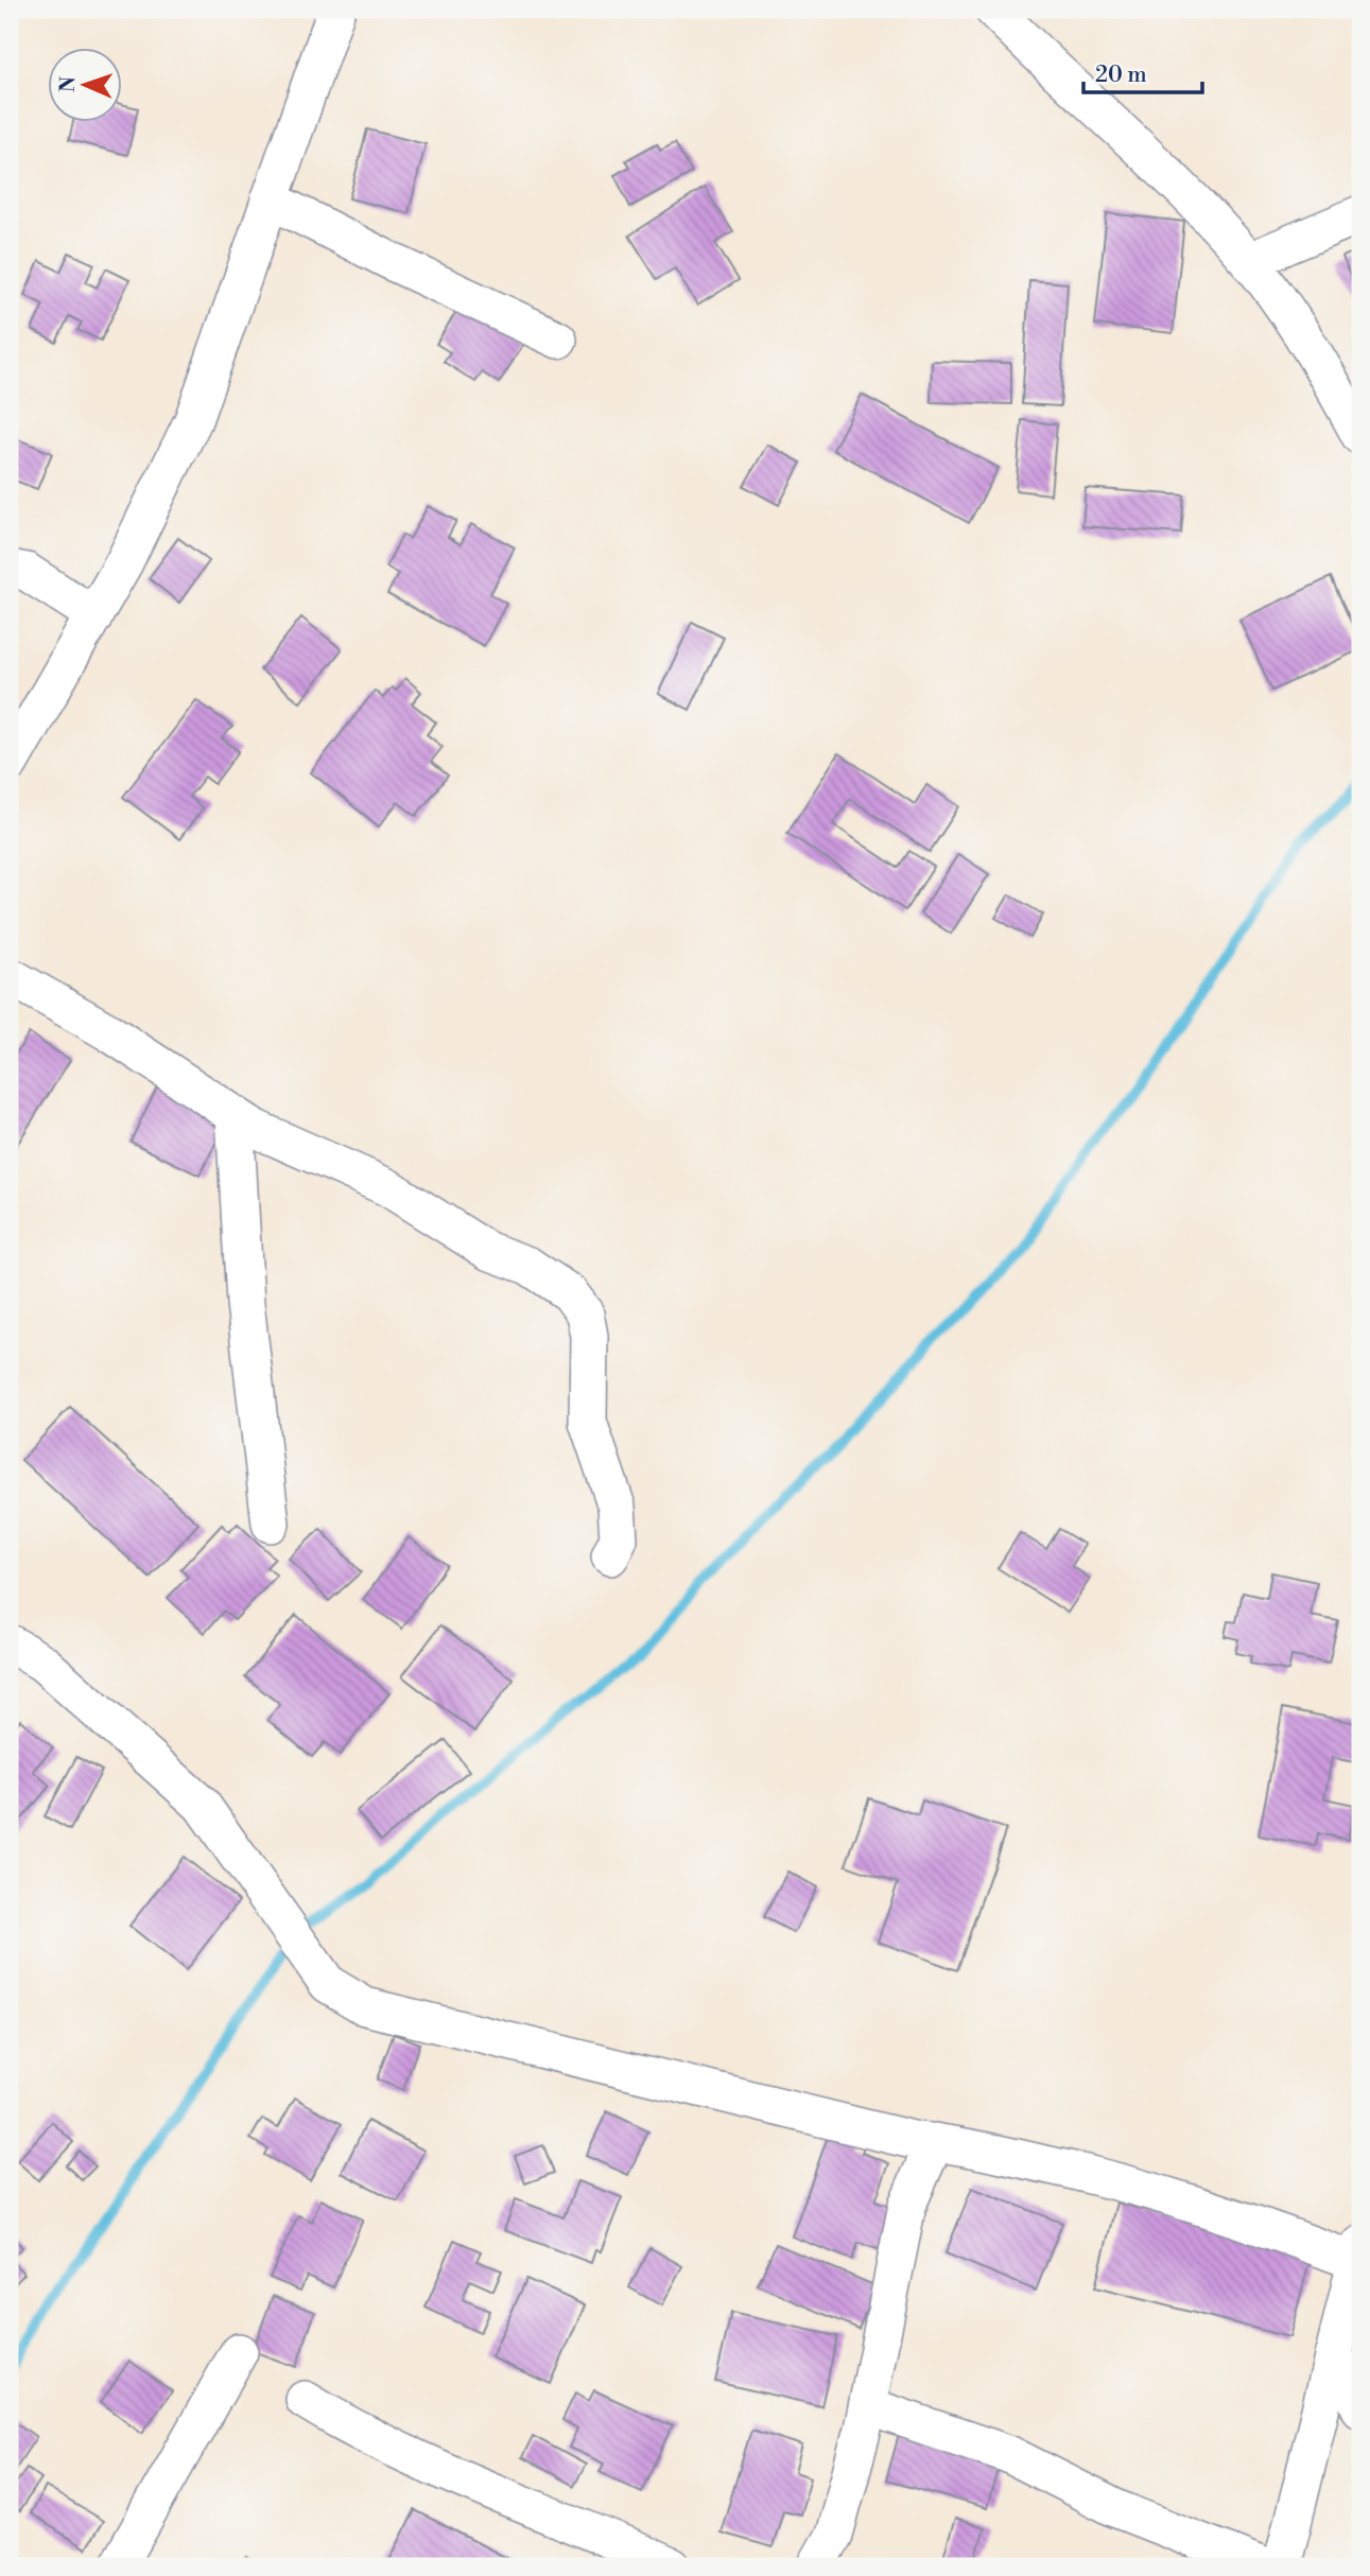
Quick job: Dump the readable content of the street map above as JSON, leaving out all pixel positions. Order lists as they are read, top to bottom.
{
  "scale_bar": "20 m",
  "north": "left"
}
